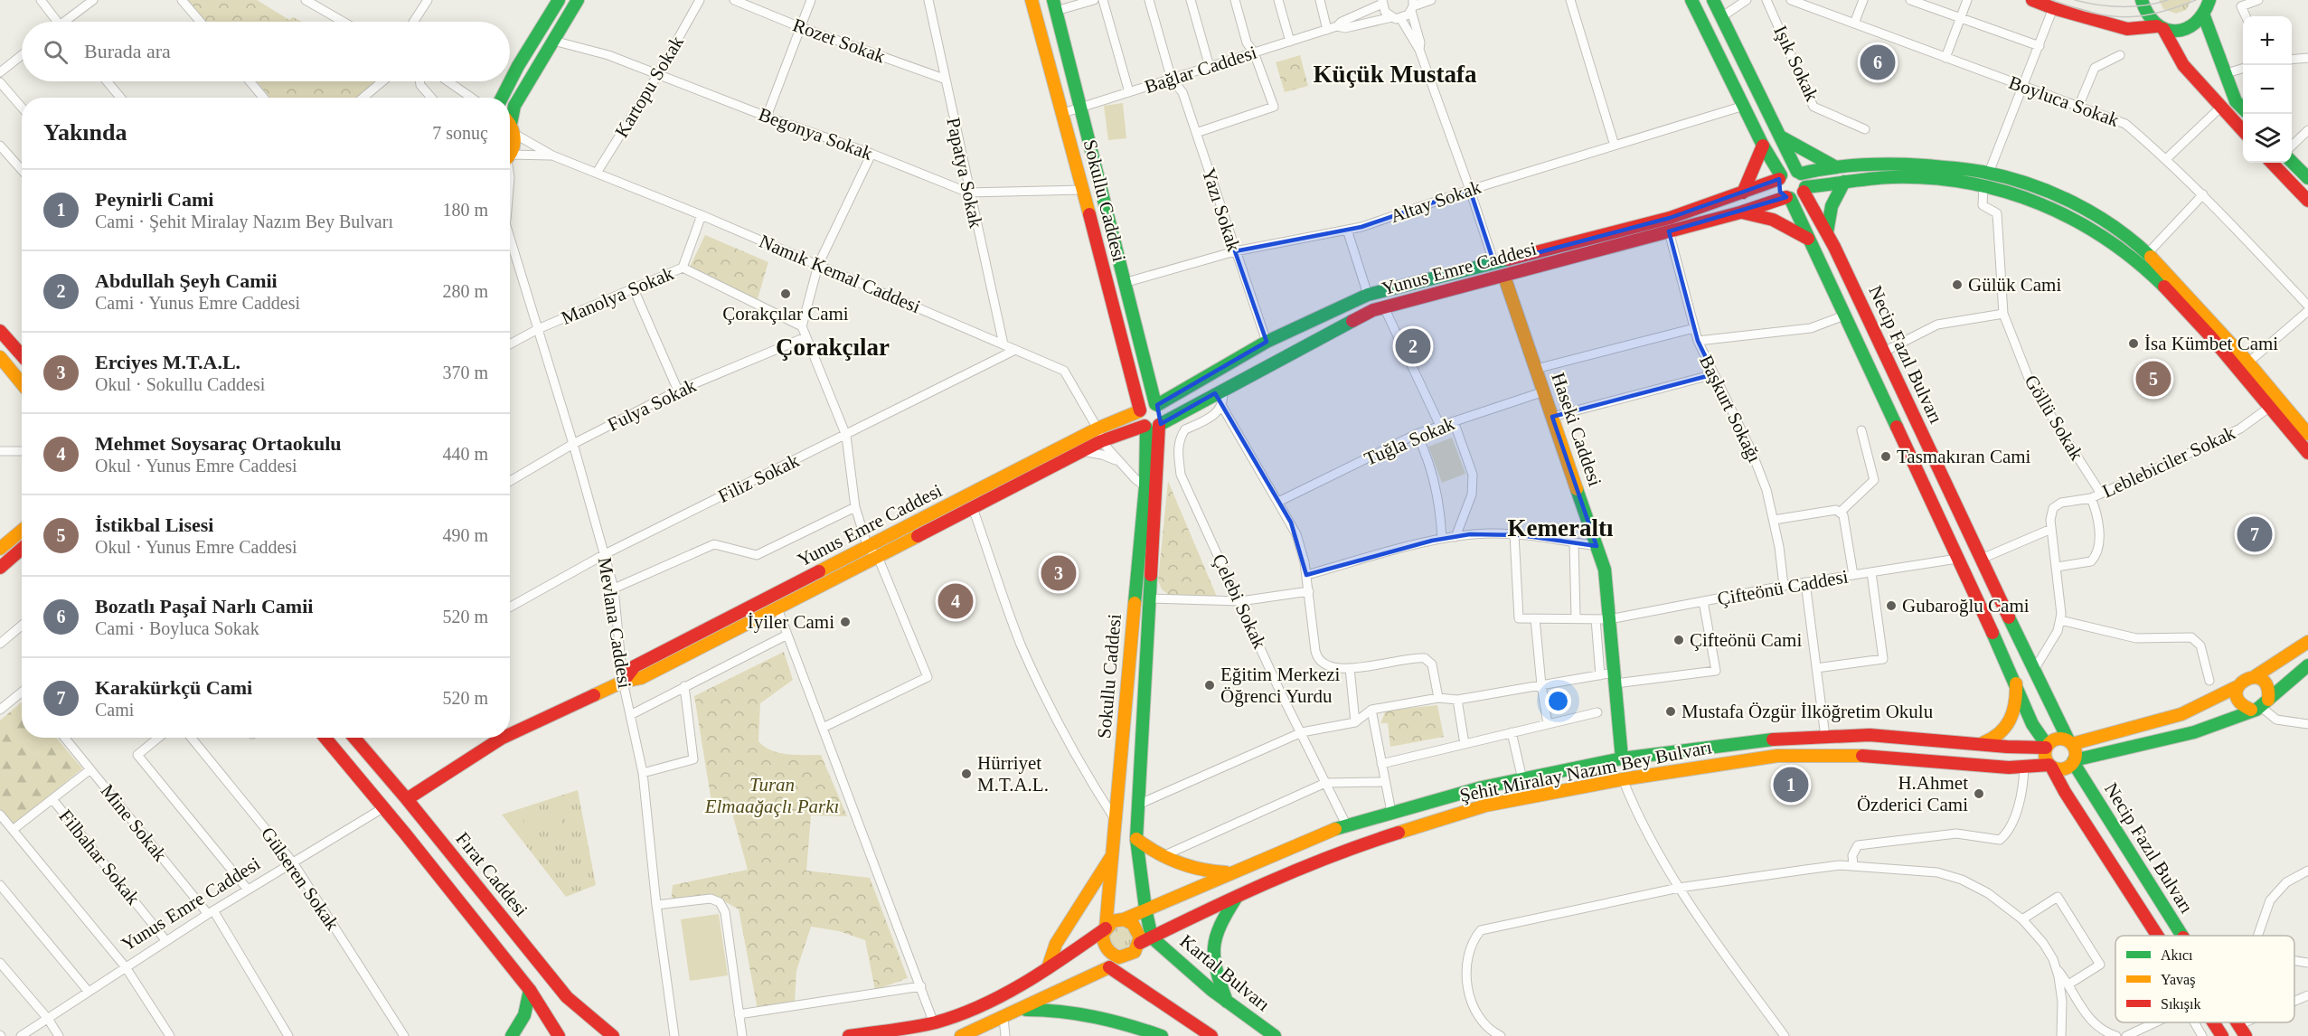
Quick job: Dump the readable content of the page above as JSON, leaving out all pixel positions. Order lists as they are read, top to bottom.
{
  "streets": {
    "main road": [
      "Sokullu Caddesi",
      "Yunus Emre Caddesi",
      "Necip Fazıl Bulvarı",
      "Haseki Caddesi",
      "Şehit Miralay Nazım Bey Bulvarı",
      "Fırat Caddesi",
      "Kartal Bulvarı"
    ],
    "street": [
      "Rozet Sokak",
      "Işık Sokak",
      "Bağlar Caddesi",
      "Kartopu Sokak",
      "Boyluca Sokak",
      "Begonya Sokak",
      "Papatya Sokak",
      "Altay Sokak",
      "Yazı Sokak",
      "Namık Kemal Caddesi",
      "Manolya Sokak",
      "Fulya Sokak",
      "Başkurt Sokağı",
      "Göllü Sokak",
      "Tuğla Sokak",
      "Leblebiciler Sokak",
      "Filiz Sokak",
      "Çifteönü Caddesi",
      "Çelebi Sokak",
      "Mevlana Caddesi",
      "Mine Sokak",
      "Filbahar Sokak",
      "Gülseren Sokak"
    ]
  },
  "crossings": [
    ["Rozet Sokak", "Papatya Sokak"],
    ["Bağlar Caddesi", "Sokullu Caddesi"],
    ["Bağlar Caddesi", "Yazı Sokak"],
    ["Kartopu Sokak", "Begonya Sokak"],
    ["Kartopu Sokak", "Namık Kemal Caddesi"],
    ["Begonya Sokak", "Papatya Sokak"],
    ["Begonya Sokak", "Sokullu Caddesi"],
    ["Papatya Sokak", "Namık Kemal Caddesi"],
    ["Sokullu Caddesi", "Altay Sokak"],
    ["Sokullu Caddesi", "Yunus Emre Caddesi"],
    ["Sokullu Caddesi", "Şehit Miralay Nazım Bey Bulvarı"],
    ["Sokullu Caddesi", "Kartal Bulvarı"],
    ["Altay Sokak", "Yazı Sokak"],
    ["Yazı Sokak", "Yunus Emre Caddesi"],
    ["Yunus Emre Caddesi", "Namık Kemal Caddesi"],
    ["Yunus Emre Caddesi", "Necip Fazıl Bulvarı"],
    ["Yunus Emre Caddesi", "Başkurt Sokağı"],
    ["Yunus Emre Caddesi", "Haseki Caddesi"],
    ["Yunus Emre Caddesi", "Mevlana Caddesi"],
    ["Yunus Emre Caddesi", "Mine Sokak"],
    ["Yunus Emre Caddesi", "Filbahar Sokak"],
    ["Yunus Emre Caddesi", "Fırat Caddesi"],
    ["Yunus Emre Caddesi", "Gülseren Sokak"],
    ["Namık Kemal Caddesi", "Manolya Sokak"],
    ["Namık Kemal Caddesi", "Filiz Sokak"],
    ["Manolya Sokak", "Mevlana Caddesi"],
    ["Necip Fazıl Bulvarı", "Çifteönü Caddesi"],
    ["Necip Fazıl Bulvarı", "Şehit Miralay Nazım Bey Bulvarı"],
    ["Fulya Sokak", "Mevlana Caddesi"],
    ["Başkurt Sokağı", "Çifteönü Caddesi"],
    ["Göllü Sokak", "Leblebiciler Sokak"],
    ["Haseki Caddesi", "Tuğla Sokak"],
    ["Haseki Caddesi", "Çifteönü Caddesi"],
    ["Haseki Caddesi", "Şehit Miralay Nazım Bey Bulvarı"],
    ["Filiz Sokak", "Mevlana Caddesi"],
    ["Çelebi Sokak", "Şehit Miralay Nazım Bey Bulvarı"],
    ["Şehit Miralay Nazım Bey Bulvarı", "Kartal Bulvarı"]
  ],
  "districts": ["Küçük Mustafa", "Çorakçılar", "Kemeraltı"],
  "parks": ["Turan Elmaağaçlı Parkı"],
  "places": [
    "Gülük Cami",
    "Çorakçılar Cami",
    "İsa Kümbet Cami",
    "Tasmakıran Cami",
    "Gubaroğlu Cami",
    "İyiler Cami",
    "Çifteönü Cami",
    "Eğitim Merkezi Öğrenci Yurdu",
    "Mustafa Özgür İlköğretim Okulu",
    "Hürriyet M.T.A.L.",
    "H.Ahmet Özderici Cami"
  ],
  "legend": ["Akıcı", "Yavaş", "Sıkışık"],
  "page": {
    "map_buttons": ["+", "−"],
    "search": "Burada ara",
    "pins": [
      "6",
      "2",
      "5",
      "7",
      "3",
      "4",
      "1"
    ],
    "heading": ["Yakında", "7 sonuç"],
    "list": [
      {
        "mark": "1",
        "name": "Peynirli Cami",
        "note": "Cami · Şehit Miralay Nazım Bey Bulvarı",
        "value": "180 m"
      },
      {
        "mark": "2",
        "name": "Abdullah Şeyh Camii",
        "note": "Cami · Yunus Emre Caddesi",
        "value": "280 m"
      },
      {
        "mark": "3",
        "name": "Erciyes M.T.A.L.",
        "note": "Okul · Sokullu Caddesi",
        "value": "370 m"
      },
      {
        "mark": "4",
        "name": "Mehmet Soysaraç Ortaokulu",
        "note": "Okul · Yunus Emre Caddesi",
        "value": "440 m"
      },
      {
        "mark": "5",
        "name": "İstikbal Lisesi",
        "note": "Okul · Yunus Emre Caddesi",
        "value": "490 m"
      },
      {
        "mark": "6",
        "name": "Bozatlı Paşaİ Narlı Camii",
        "note": "Cami · Boyluca Sokak",
        "value": "520 m"
      },
      {
        "mark": "7",
        "name": "Karakürkçü Cami",
        "note": "Cami",
        "value": "520 m"
      }
    ]
  }
}
